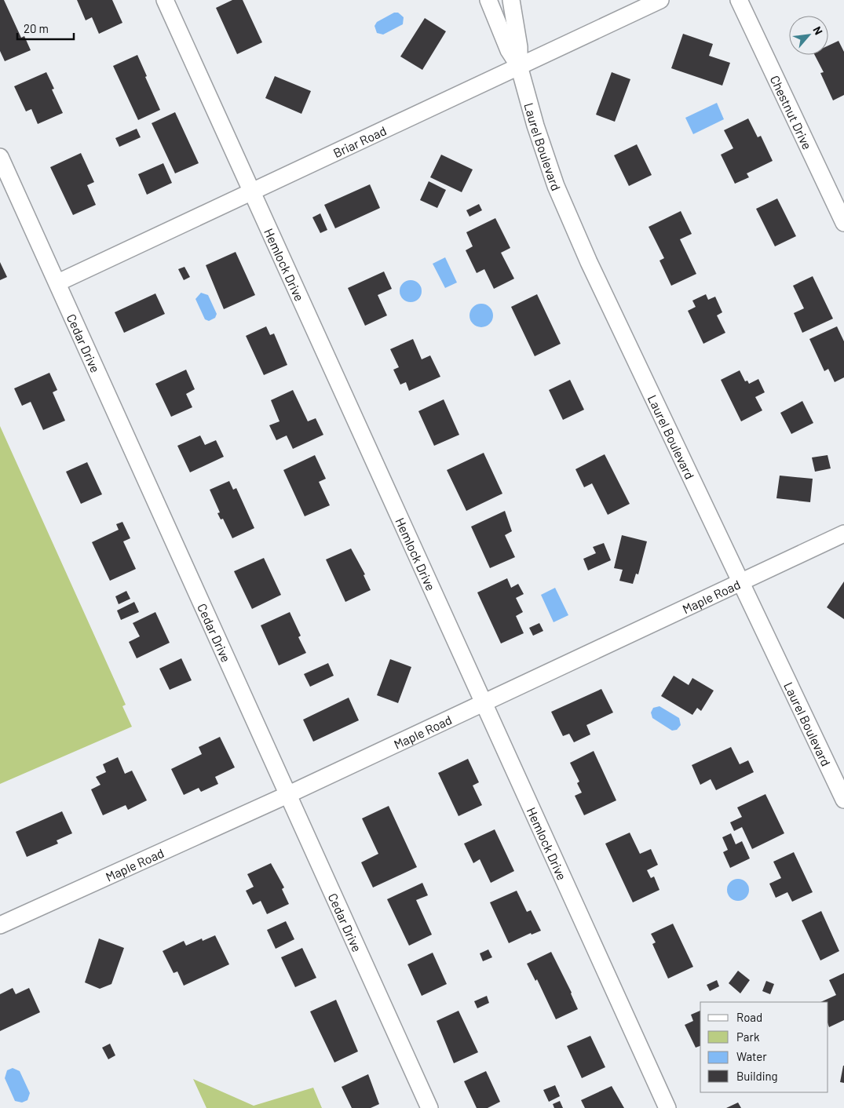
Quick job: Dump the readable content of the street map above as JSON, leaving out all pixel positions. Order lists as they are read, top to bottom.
{
  "streets": {
    "street": [
      "Chestnut Drive",
      "Briar Road",
      "Laurel Boulevard",
      "Hemlock Drive",
      "Cedar Drive",
      "Maple Road"
    ]
  },
  "crossings": [
    ["Briar Road", "Laurel Boulevard"],
    ["Briar Road", "Hemlock Drive"],
    ["Briar Road", "Cedar Drive"],
    ["Laurel Boulevard", "Maple Road"],
    ["Hemlock Drive", "Maple Road"],
    ["Cedar Drive", "Maple Road"]
  ],
  "legend": [
    "Road",
    "Park",
    "Water",
    "Building"
  ],
  "scale_bar": "20 m",
  "north": "top right"
}
